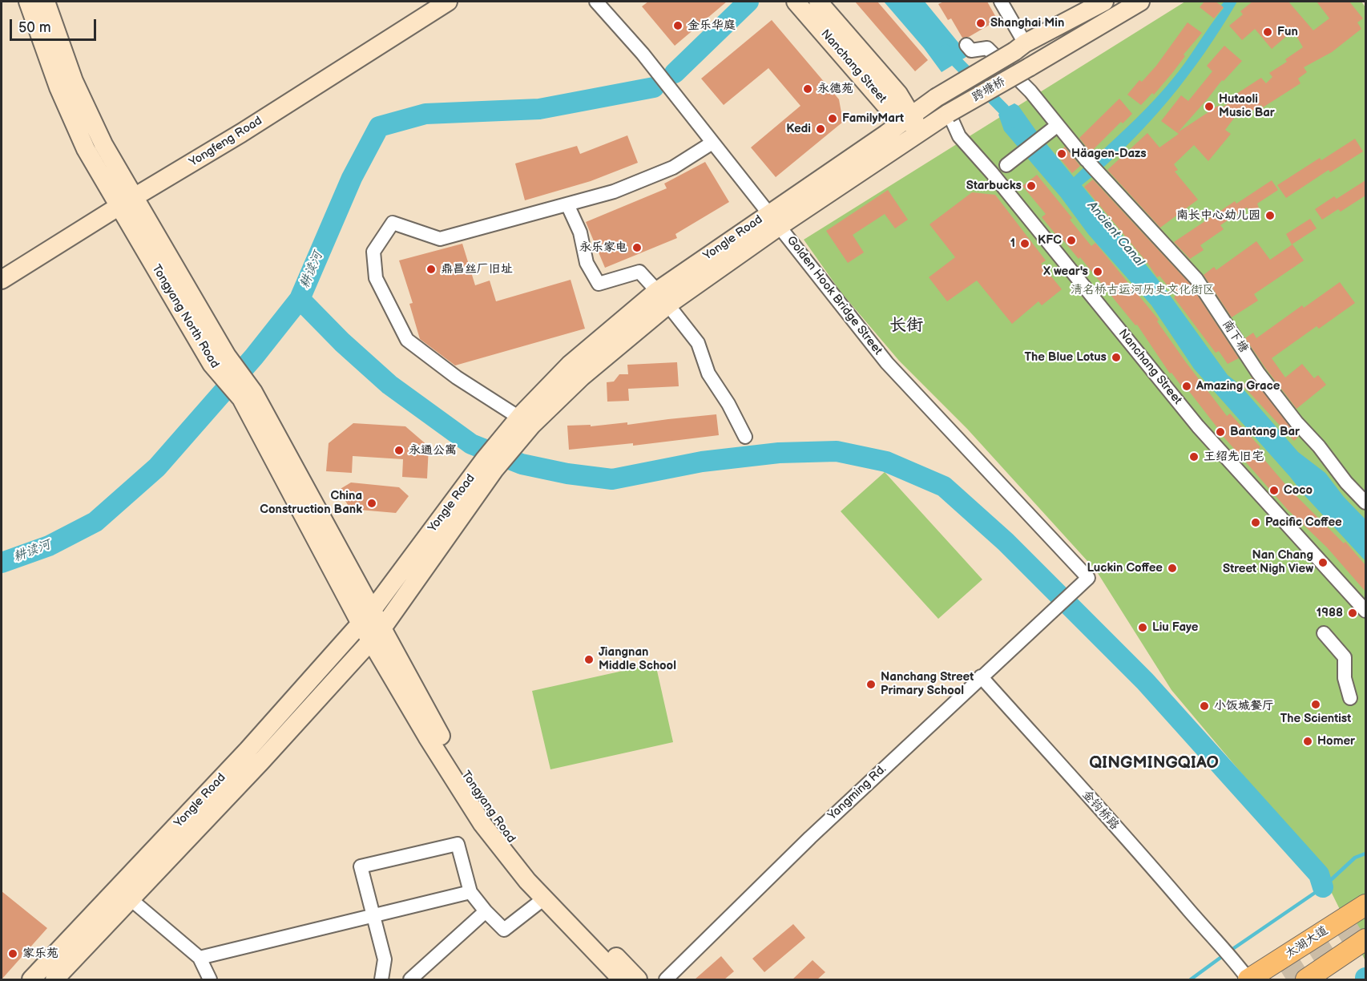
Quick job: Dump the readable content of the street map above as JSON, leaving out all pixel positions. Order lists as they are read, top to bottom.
{
  "streets": {
    "main road": [
      "Nanchang Street",
      "跨塘桥",
      "Yongfeng Road",
      "Yongle Road",
      "Tongyang North Road",
      "Tongyang Road",
      "太湖大道"
    ],
    "street": [
      "Golden Hook Bridge Street",
      "南下塘",
      "Yangming Rd.",
      "金钩桥路"
    ]
  },
  "crossings": [
    ["Nanchang Street", "跨塘桥"],
    ["Nanchang Street", "Yongle Road"],
    ["跨塘桥", "Yongle Road"],
    ["Yongfeng Road", "Tongyang North Road"],
    ["Yongle Road", "Golden Hook Bridge Street"],
    ["Yongle Road", "Tongyang North Road"],
    ["Yongle Road", "Tongyang Road"],
    ["Golden Hook Bridge Street", "Yangming Rd."],
    ["Tongyang North Road", "Tongyang Road"],
    ["Yangming Rd.", "金钩桥路"],
    ["金钩桥路", "太湖大道"]
  ],
  "districts": ["长街", "QINGMINGQIAO"],
  "water": ["Ancient Canal", "耕读河"],
  "parks": ["清名桥古运河历史文化街区"],
  "places": [
    "Shanghai Min",
    "金乐华庭",
    "Fun",
    "永德苑",
    "Hutaoli Music Bar",
    "FamilyMart",
    "Kedi",
    "Häagen-Dazs",
    "Starbucks",
    "南长中心幼儿园",
    "KFC",
    "1",
    "永乐家电",
    "鼎昌丝厂旧址",
    "X wear's",
    "The Blue Lotus",
    "Amazing Grace",
    "Bantang Bar",
    "永通公寓",
    "王绍先旧宅",
    "Coco",
    "China Construction Bank",
    "Pacific Coffee",
    "Nan Chang Street Nigh View",
    "Luckin Coffee",
    "1988",
    "Liu Faye",
    "Jiangnan Middle School",
    "Nanchang Street Primary School",
    "The Scientist",
    "小饭城餐厅",
    "Homer",
    "家乐苑"
  ],
  "scale_bar": "50 m"
}
